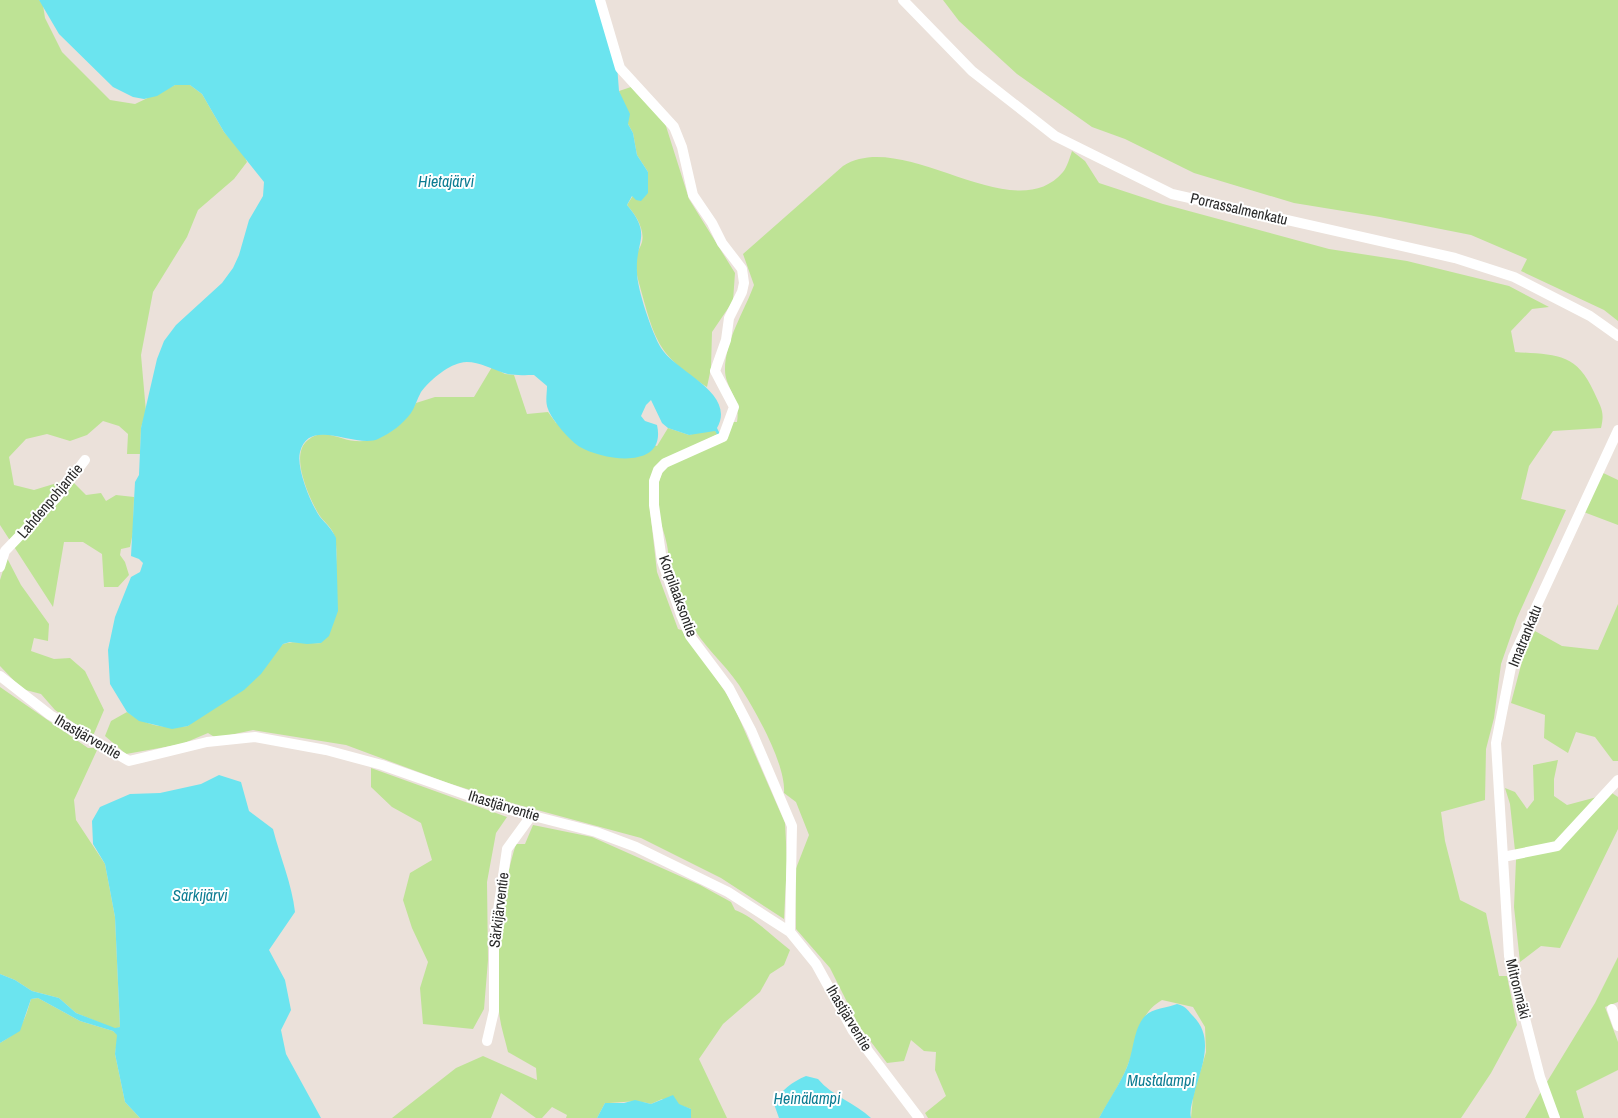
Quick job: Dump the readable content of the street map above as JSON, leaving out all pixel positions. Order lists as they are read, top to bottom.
{
  "streets": {
    "street": [
      "Porrassalmenkatu",
      "Lahdenpohjantie",
      "Korpilaaksontie",
      "Imatrankatu",
      "Ihastjärventie",
      "Särkijärventie",
      "Mitronmäki"
    ]
  },
  "crossings": [
    ["Korpilaaksontie", "Ihastjärventie"],
    ["Imatrankatu", "Mitronmäki"],
    ["Ihastjärventie", "Särkijärventie"]
  ],
  "water": [
    "Hietajärvi",
    "Särkijärvi",
    "Mustalampi",
    "Heinälampi"
  ]
}
